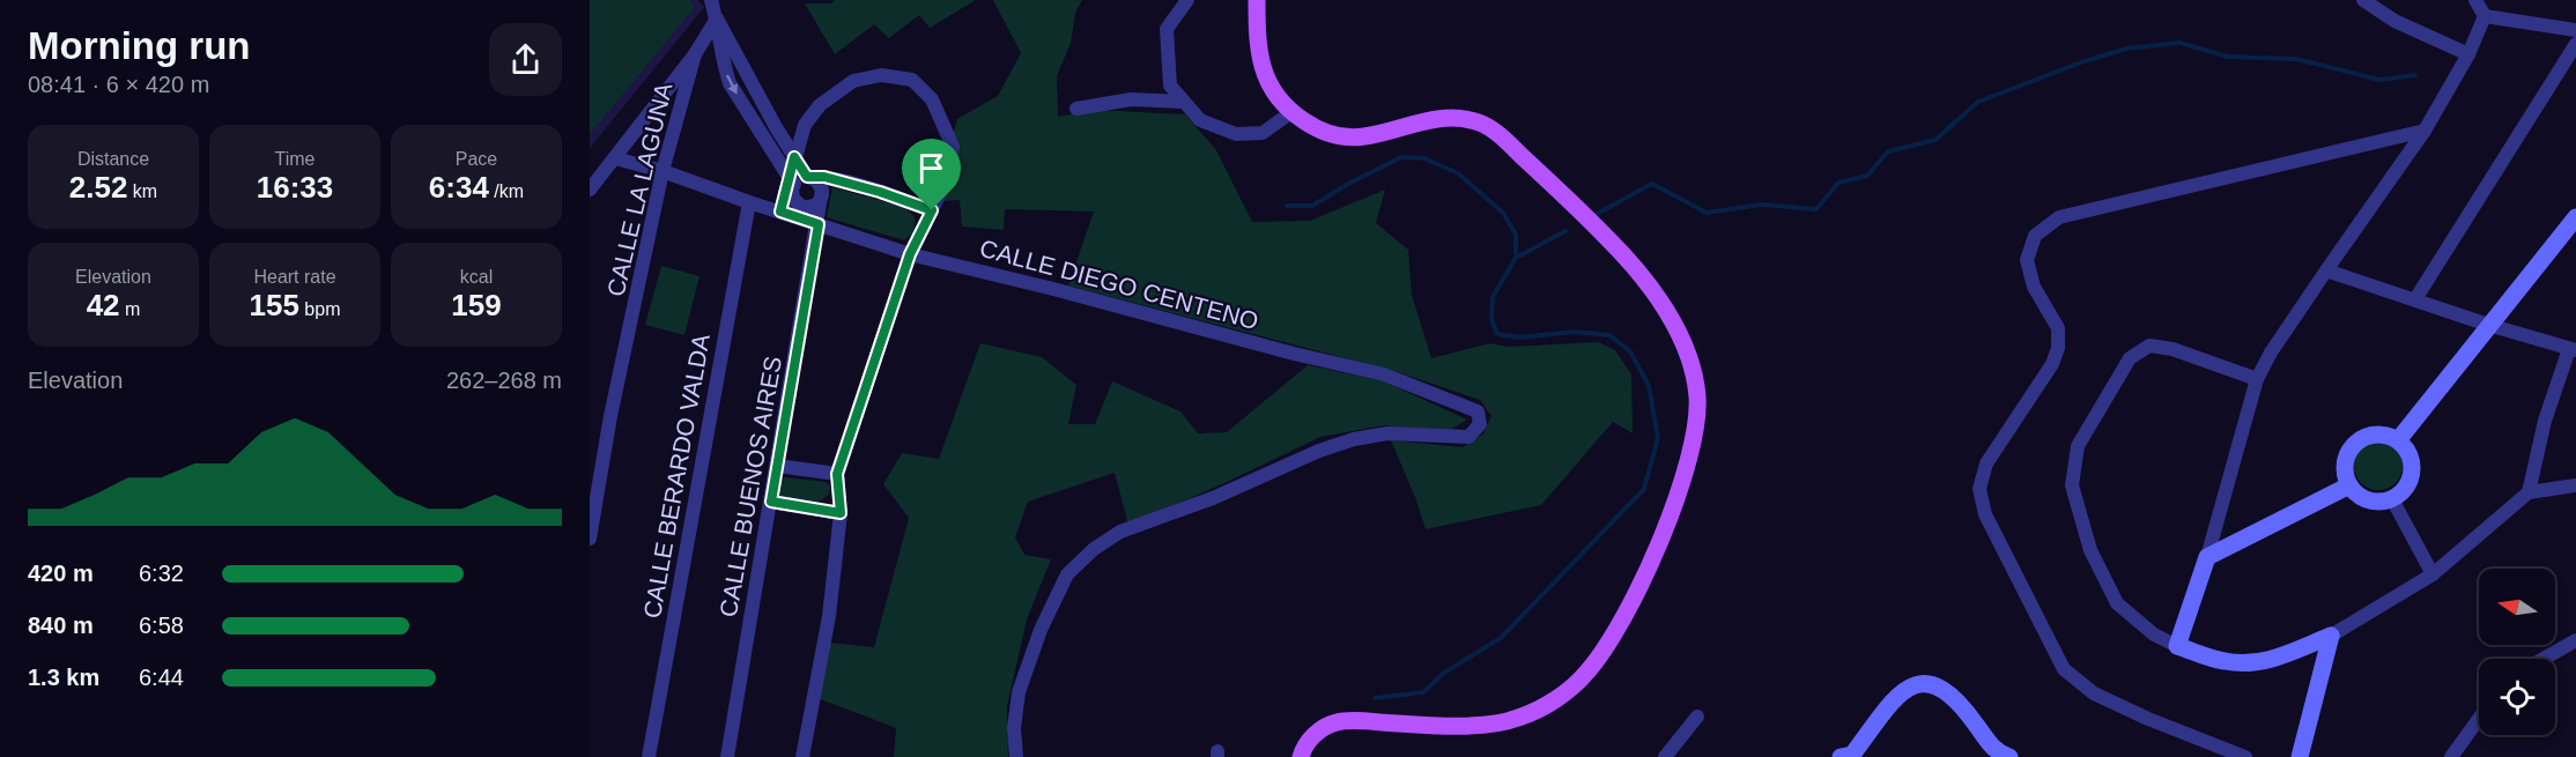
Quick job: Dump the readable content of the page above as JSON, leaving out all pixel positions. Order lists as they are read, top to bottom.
{
  "streets": {
    "street": [
      "CALLE LA LAGUNA",
      "CALLE DIEGO CENTENO",
      "CALLE BERARDO VALDA",
      "CALLE BUENOS AIRES"
    ]
  },
  "crossings": [
    ["CALLE LA LAGUNA", "CALLE DIEGO CENTENO"],
    ["CALLE DIEGO CENTENO", "CALLE BERARDO VALDA"],
    ["CALLE DIEGO CENTENO", "CALLE BUENOS AIRES"]
  ],
  "north": "left",
  "page": {
    "heading": ["Morning run", "08:41 · 6 × 420 m"],
    "stats": [
      ["Distance", "2.52 km"],
      ["Time", "16:33"],
      ["Pace", "6:34 /km"],
      ["Elevation", "42 m"],
      ["Heart rate", "155 bpm"],
      ["kcal", "159"]
    ],
    "chart": ["Elevation", "262–268 m"],
    "list": [
      {
        "name": "420 m",
        "note": "6:32"
      },
      {
        "name": "840 m",
        "note": "6:58"
      },
      {
        "name": "1.3 km",
        "note": "6:44"
      }
    ]
  }
}
